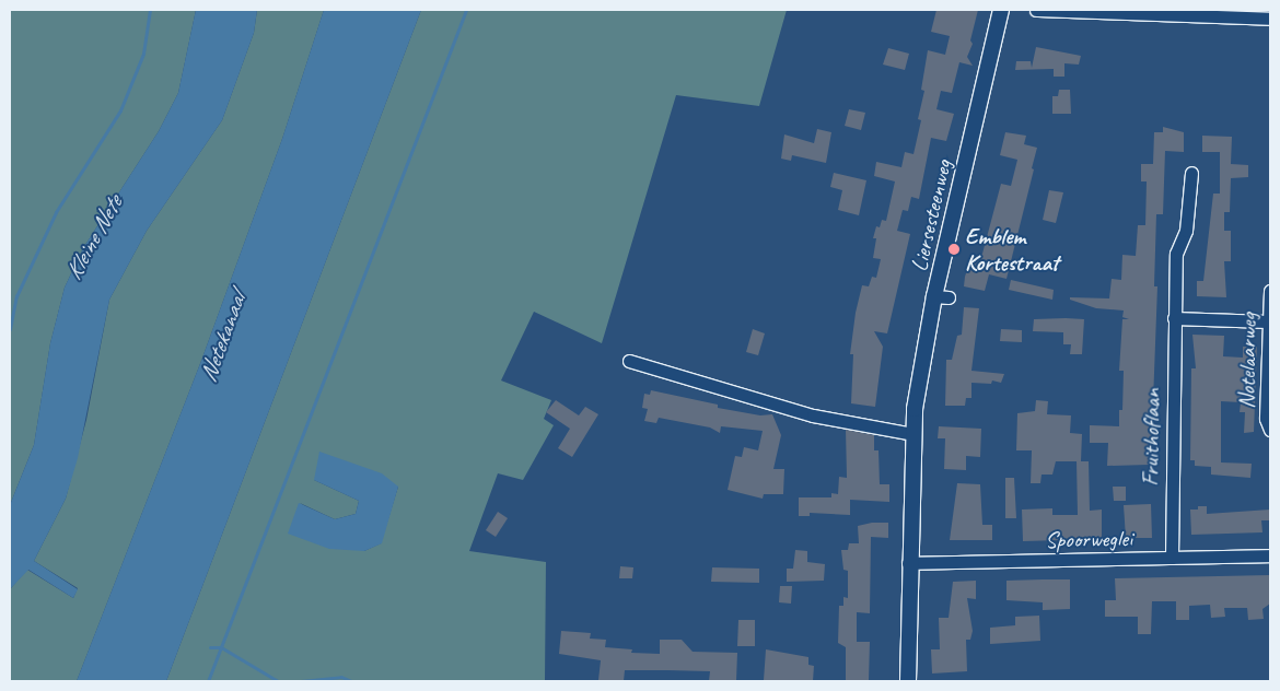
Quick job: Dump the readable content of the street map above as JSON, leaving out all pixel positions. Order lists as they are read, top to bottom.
{
  "streets": {
    "main road": ["Liersesteenweg"],
    "street": ["Notelaarweg", "Fruithoflaan", "Spoorweglei"]
  },
  "crossings": [
    ["Liersesteenweg", "Spoorweglei"],
    ["Fruithoflaan", "Spoorweglei"]
  ],
  "water": ["Kleine Nete", "Netekanaal"],
  "places": ["Emblem Kortestraat"]
}
